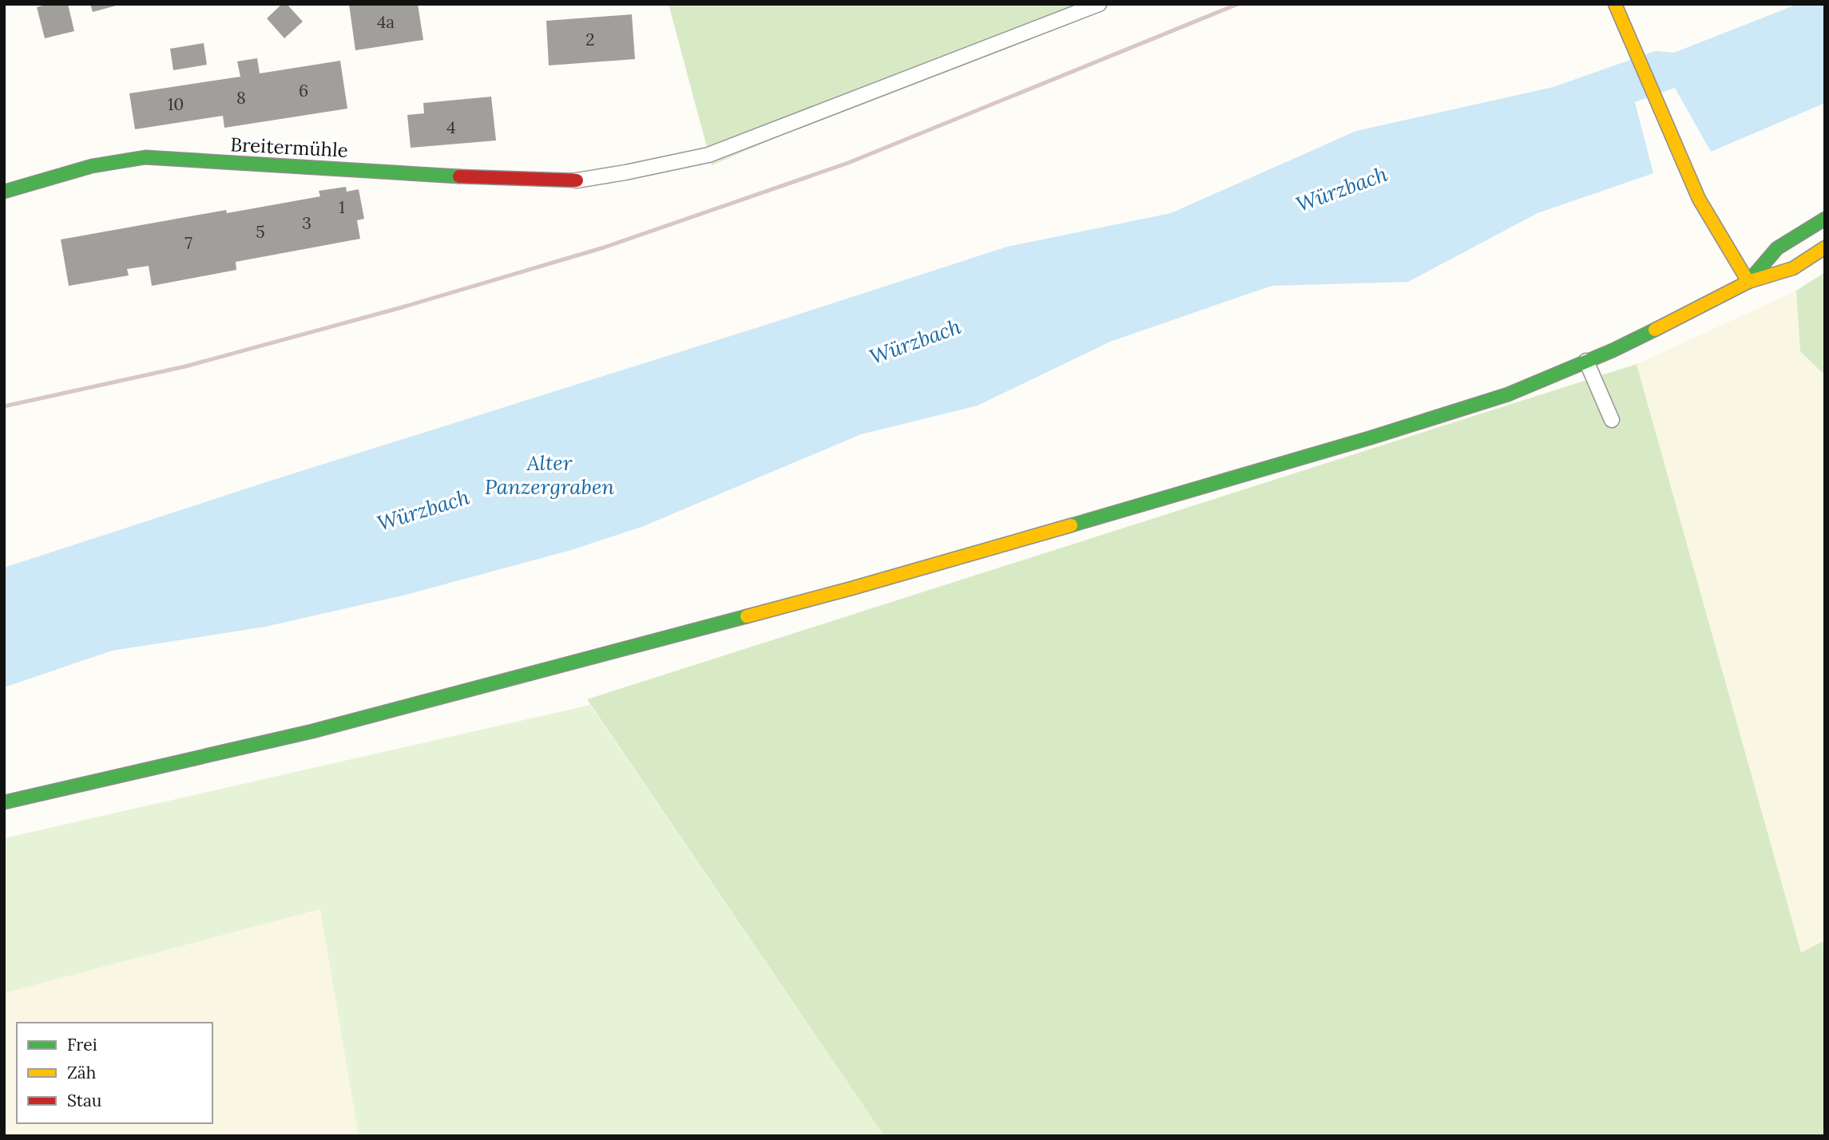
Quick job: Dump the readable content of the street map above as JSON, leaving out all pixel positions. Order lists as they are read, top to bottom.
{
  "streets": {
    "main road": ["Breitermühle"]
  },
  "water": ["Würzbach", "Alter Panzergraben"],
  "house_numbers": [
    "4a",
    "2",
    "6",
    "8",
    "10",
    "4",
    "1",
    "3",
    "5",
    "7"
  ],
  "legend": ["Frei", "Zäh", "Stau"]
}
